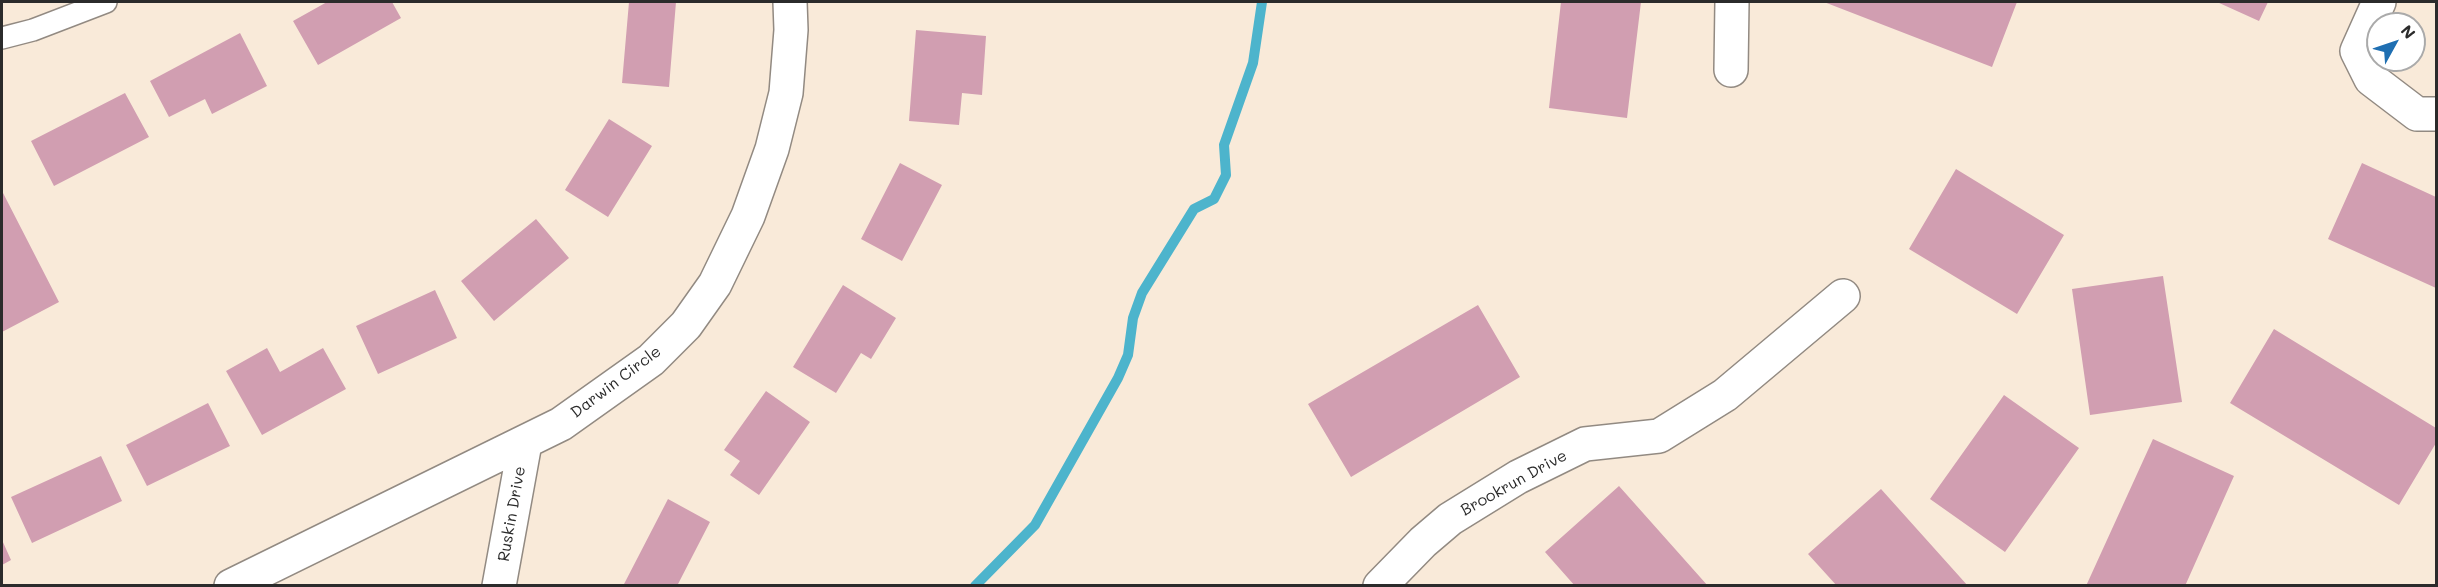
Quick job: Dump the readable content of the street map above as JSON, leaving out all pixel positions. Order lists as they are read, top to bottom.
{
  "streets": {
    "street": ["Darwin Circle", "Brookrun Drive", "Ruskin Drive"]
  },
  "crossings": [
    ["Darwin Circle", "Ruskin Drive"]
  ],
  "north": "top right"
}
